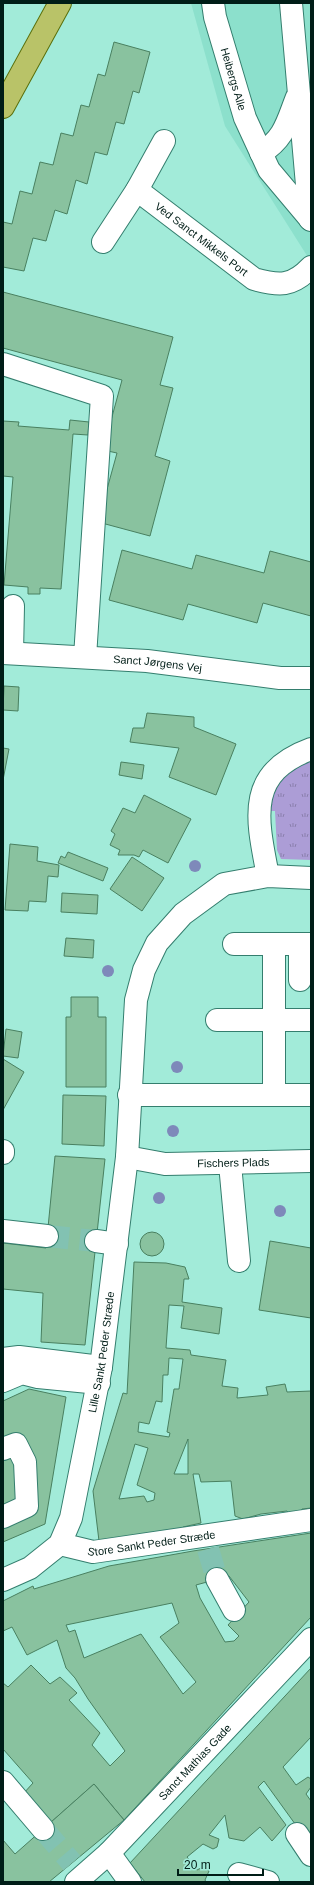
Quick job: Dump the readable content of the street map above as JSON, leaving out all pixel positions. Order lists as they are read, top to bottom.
{
  "streets": {
    "street": [
      "Heibergs Alle",
      "Ved Sanct Mikkels Port",
      "Sanct Jørgens Vej",
      "Fischers Plads",
      "Lille Sankt Peder Stræde",
      "Store Sankt Peder Stræde",
      "Sanct Mathias Gade"
    ]
  },
  "crossings": [
    ["Fischers Plads", "Lille Sankt Peder Stræde"],
    ["Lille Sankt Peder Stræde", "Store Sankt Peder Stræde"]
  ],
  "scale_bar": "20 m"
}
